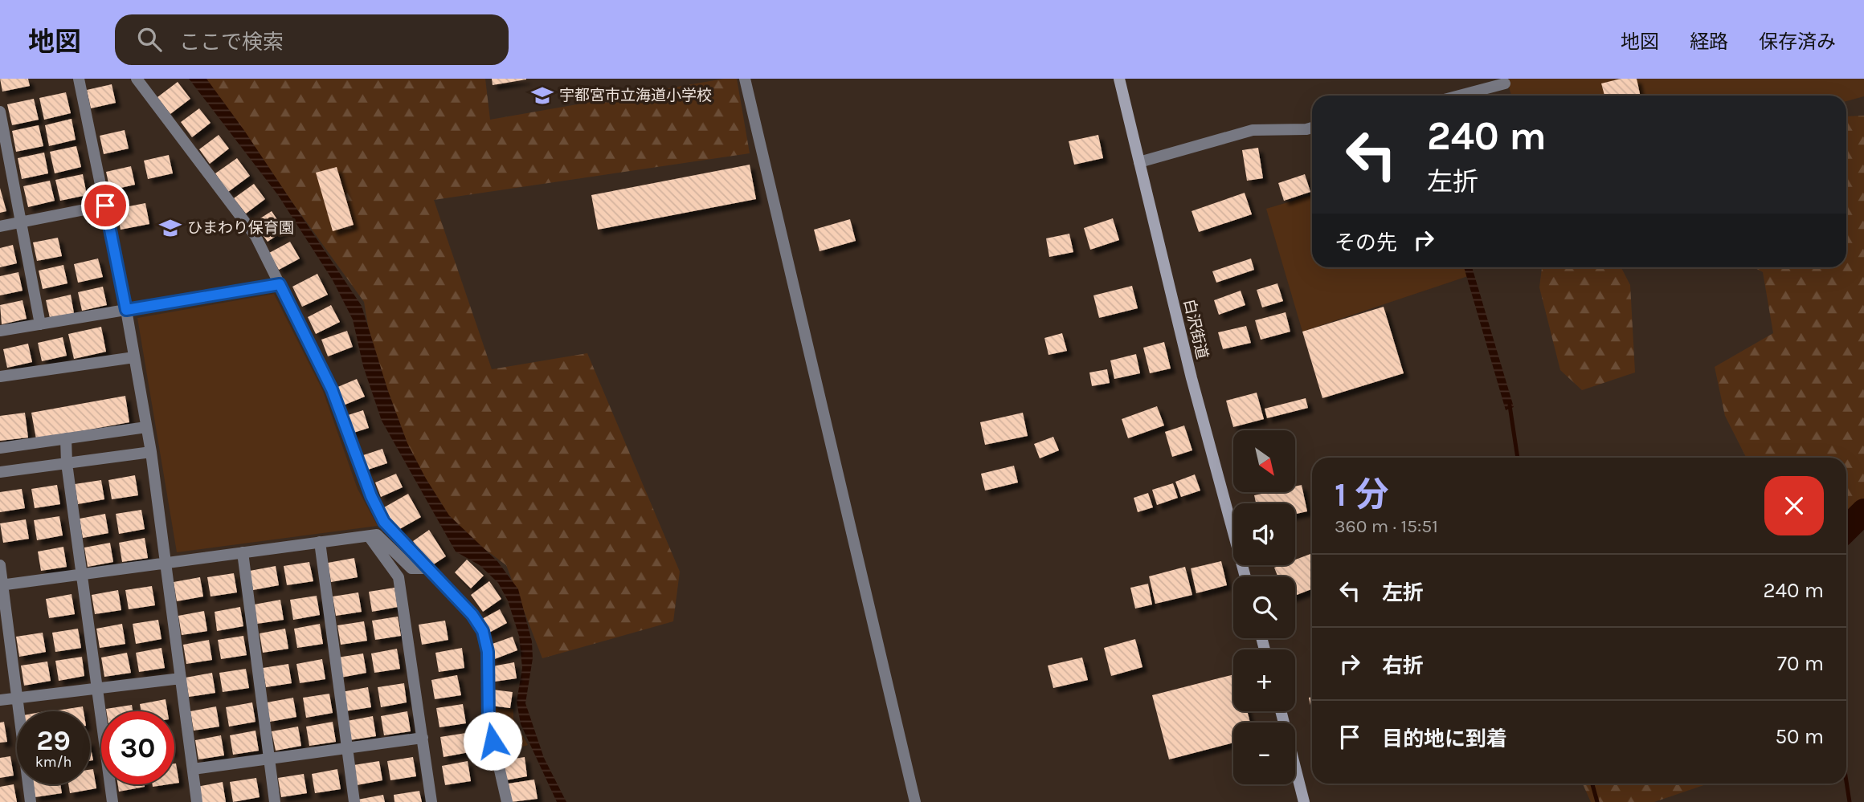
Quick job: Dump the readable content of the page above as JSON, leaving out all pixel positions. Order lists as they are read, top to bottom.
{
  "streets": {
    "main road": ["白沢街道"]
  },
  "places": {
    "school or university": ["宇都宮市立海道小学校", "ひまわり保育園"]
  },
  "north": "bottom right",
  "page": {
    "header": "地図",
    "search": "ここで検索",
    "nav": ["地図", "経路", "保存済み"],
    "turn": ["240 m", "左折"],
    "then": "その先",
    "map_buttons": ["+", "−"],
    "heading": ["1 分", "360 m · 15:51"],
    "list": [
      {
        "name": "左折",
        "value": "240 m"
      },
      {
        "name": "右折",
        "value": "70 m"
      },
      {
        "name": "目的地に到着",
        "value": "50 m"
      }
    ],
    "speed": "29 km/h",
    "limit": "30"
  }
}
